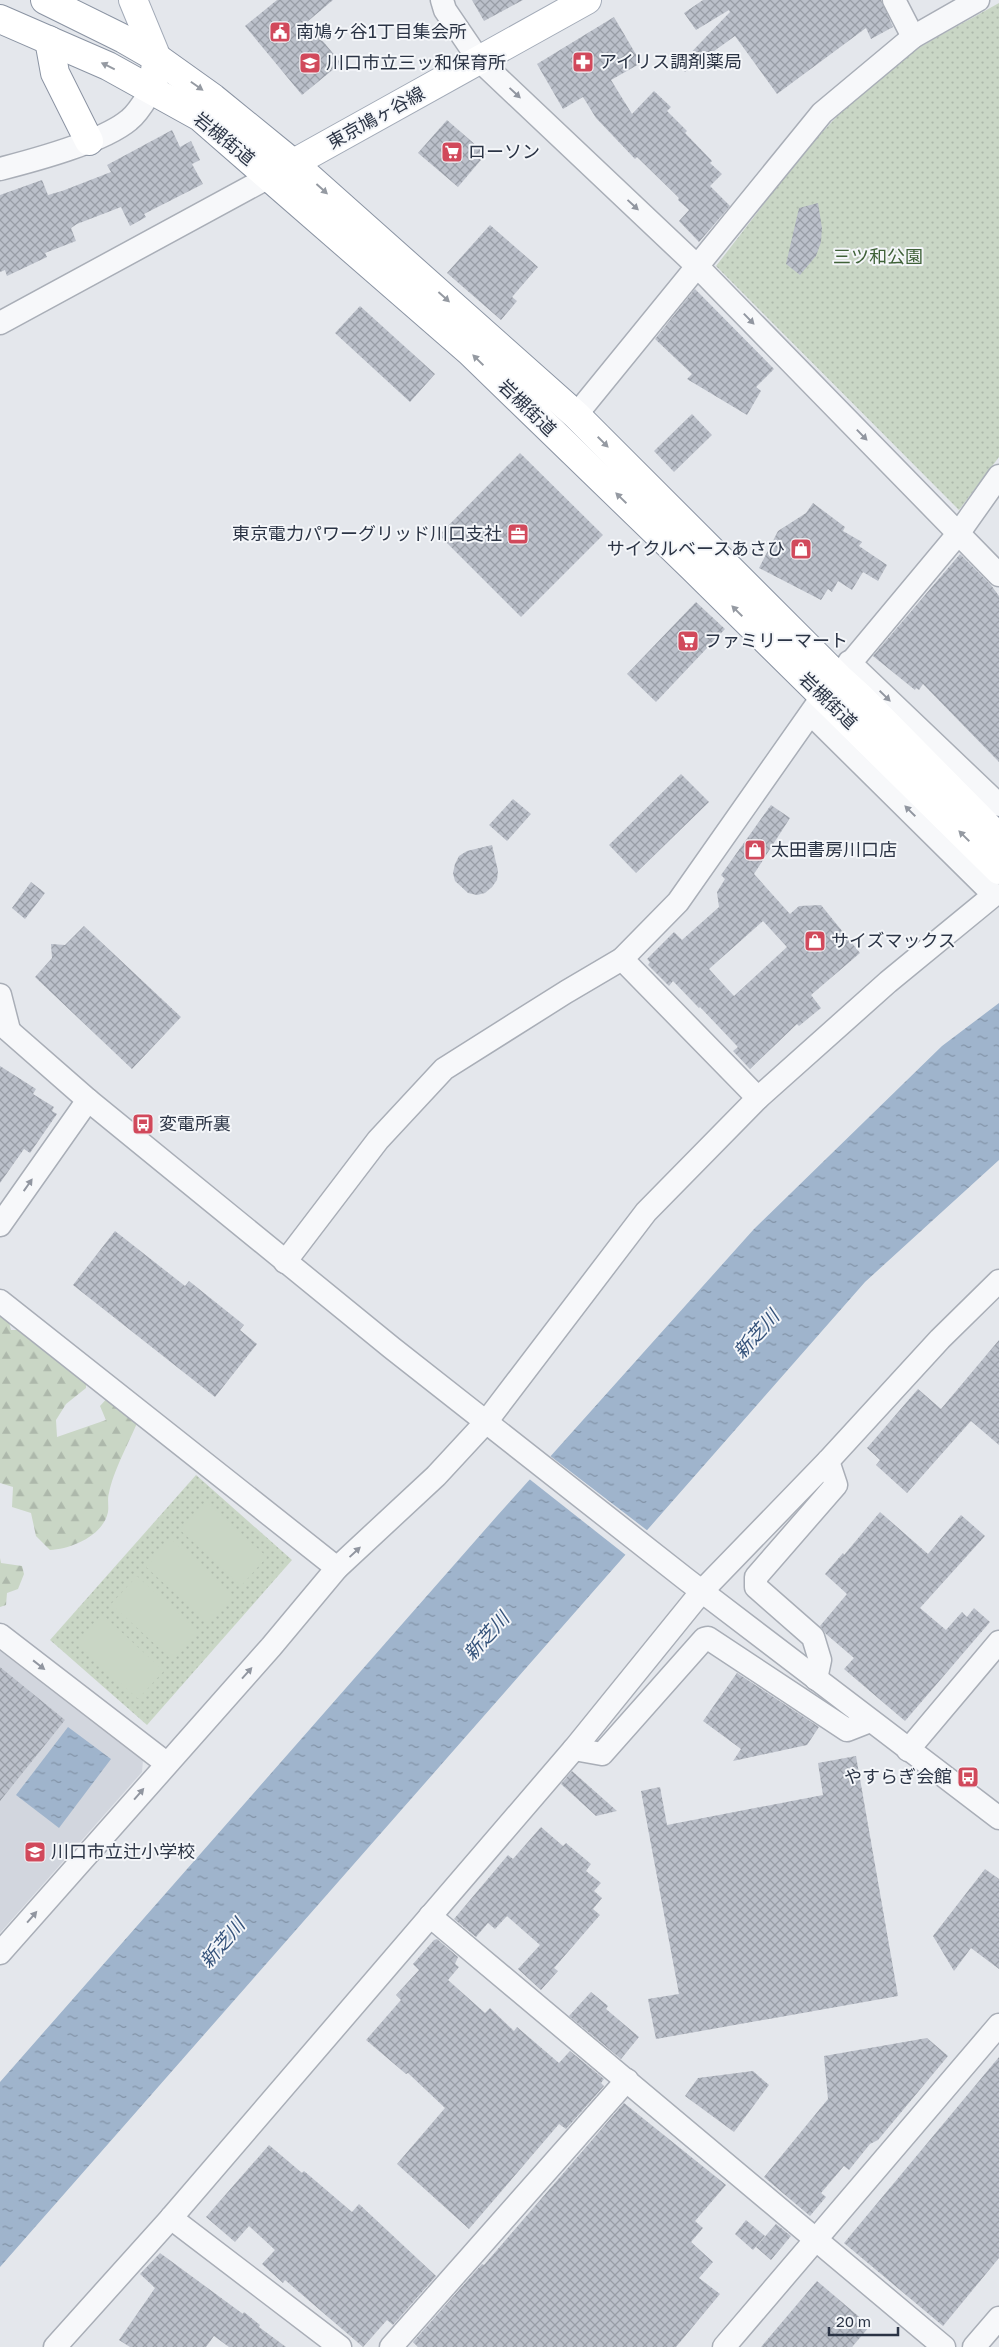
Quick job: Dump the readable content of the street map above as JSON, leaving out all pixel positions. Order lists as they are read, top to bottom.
{
  "streets": {
    "main road": ["東京鳩ヶ谷線", "岩槻街道"]
  },
  "crossings": [
    ["東京鳩ヶ谷線", "岩槻街道"]
  ],
  "water": ["新芝川"],
  "parks": ["三ツ和公園"],
  "places": {
    "public building": ["南鳩ヶ谷1丁目集会所"],
    "pharmacy": ["アイリス調剤薬局"],
    "school or university": ["川口市立三ッ和保育所", "川口市立辻小学校"],
    "supermarket": ["ローソン", "ファミリーマート"],
    "office": ["東京電力パワーグリッド川口支社"],
    "shop": ["サイクルベースあさひ", "太田書房川口店", "サイズマックス"],
    "bus stop": ["変電所裏", "やすらぎ会館"]
  },
  "scale_bar": "20 m"
}
